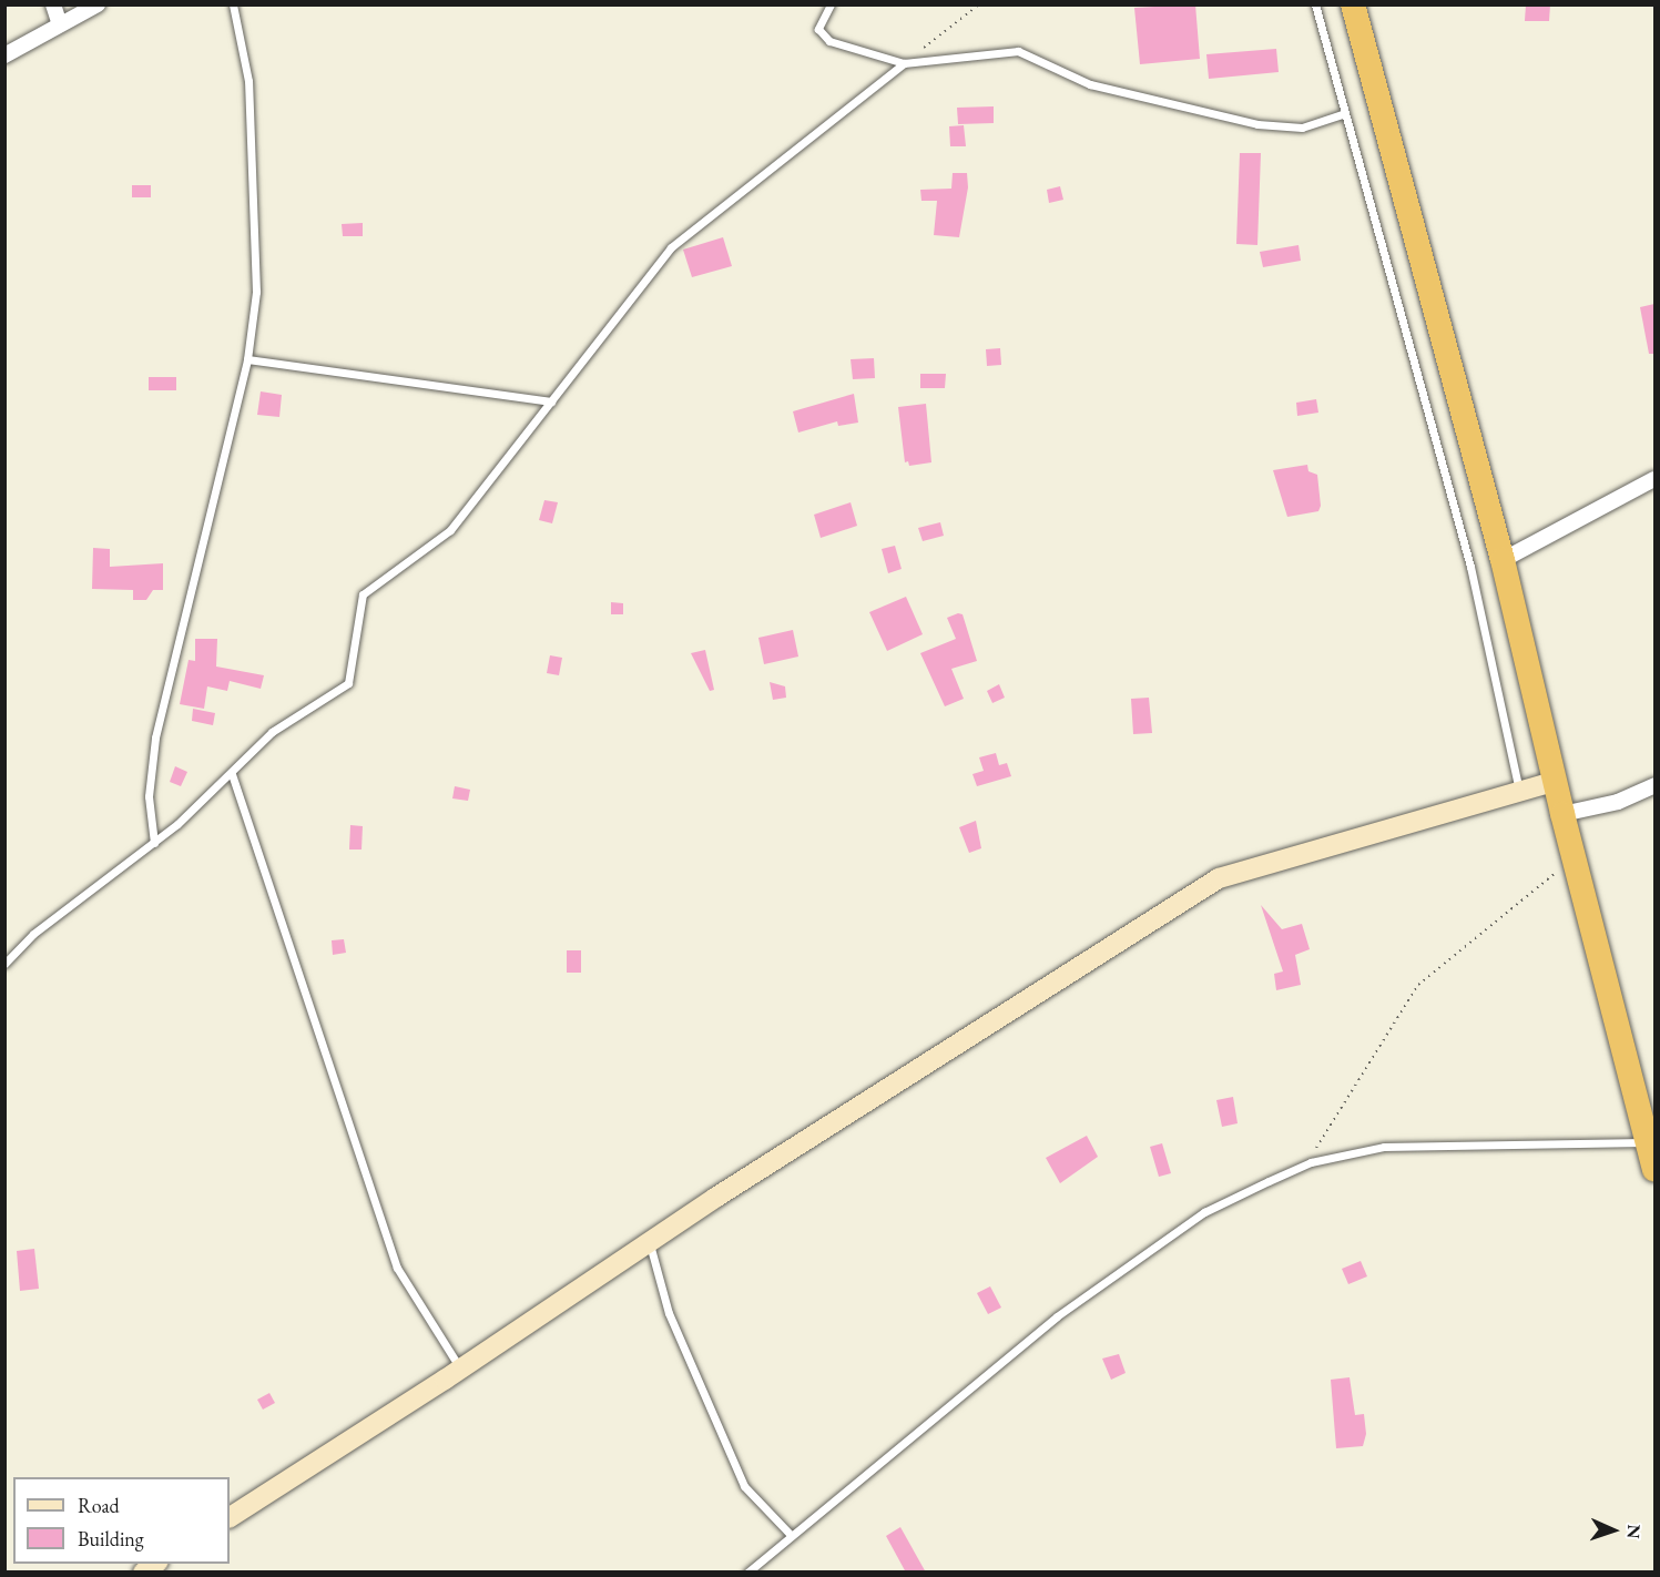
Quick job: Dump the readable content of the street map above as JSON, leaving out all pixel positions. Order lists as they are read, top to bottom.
{
  "legend": ["Road", "Building"],
  "north": "right"
}
